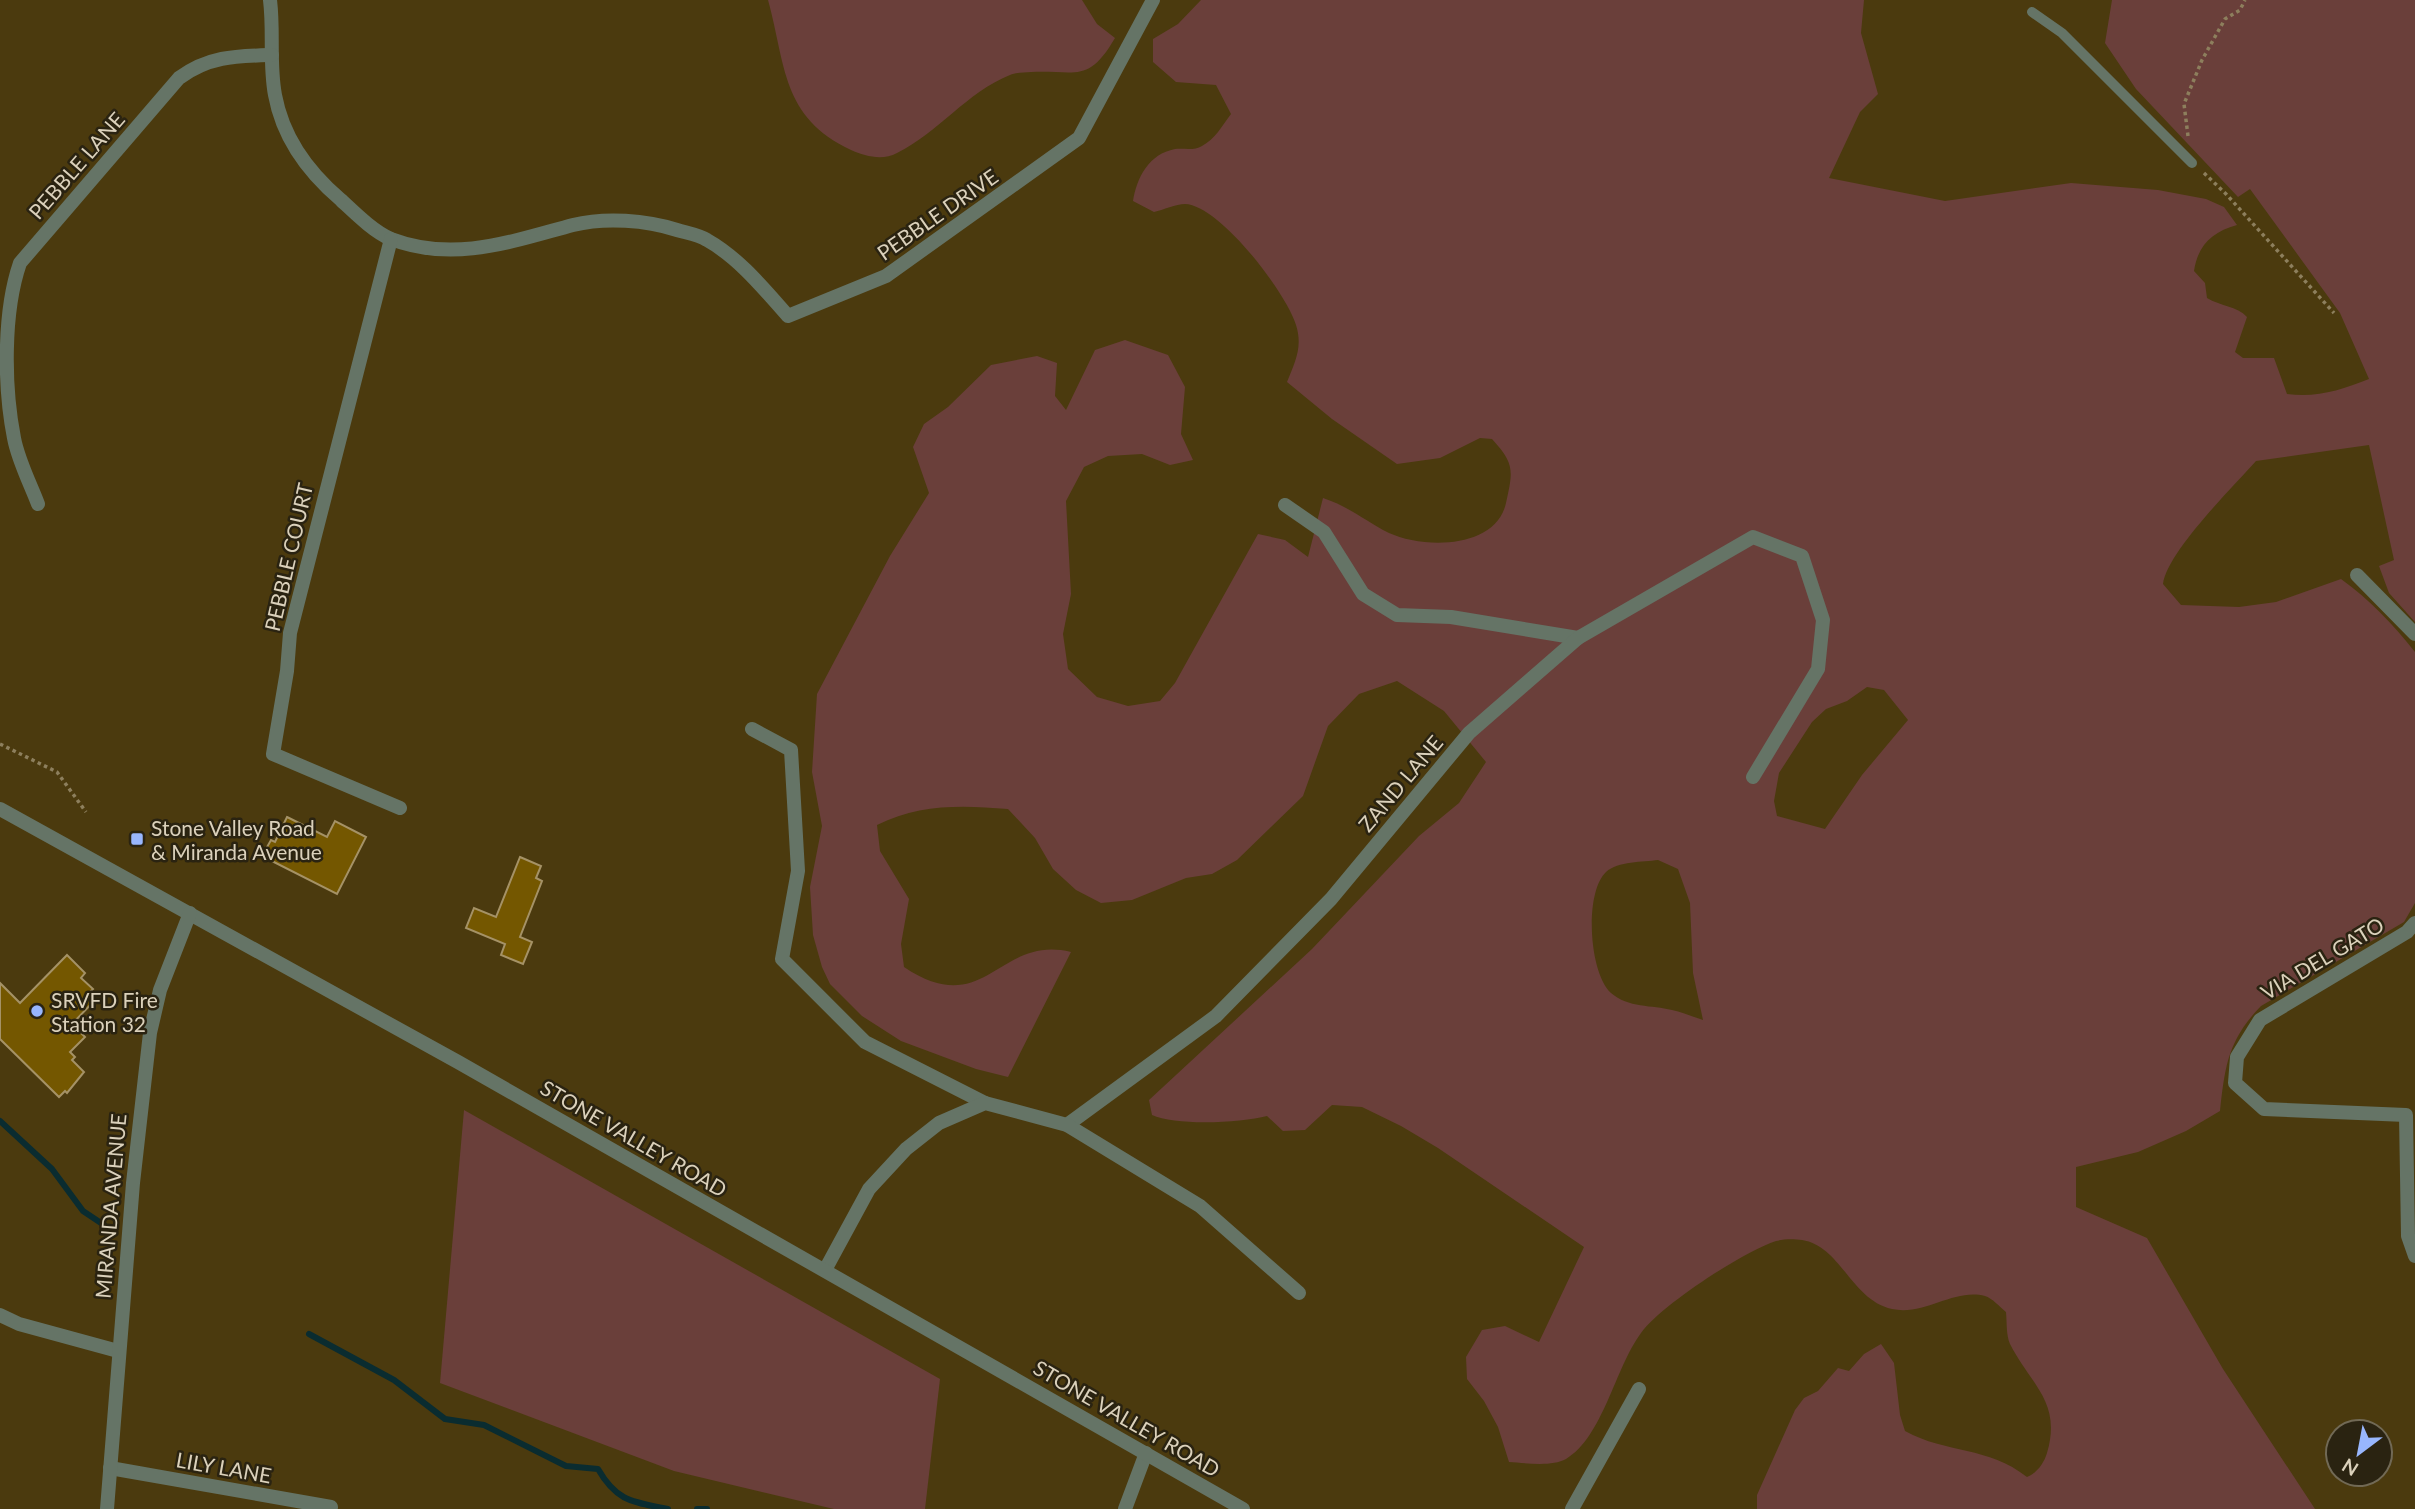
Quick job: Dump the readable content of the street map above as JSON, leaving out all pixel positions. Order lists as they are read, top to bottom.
{
  "streets": {
    "street": [
      "PEBBLE LANE",
      "PEBBLE DRIVE",
      "PEBBLE COURT",
      "ZAND LANE",
      "VIA DEL GATO",
      "STONE VALLEY ROAD",
      "MIRANDA AVENUE",
      "LILY LANE"
    ]
  },
  "crossings": [
    ["PEBBLE LANE", "PEBBLE DRIVE"],
    ["PEBBLE DRIVE", "PEBBLE COURT"],
    ["STONE VALLEY ROAD", "MIRANDA AVENUE"],
    ["MIRANDA AVENUE", "LILY LANE"]
  ],
  "places": {
    "transit": ["Stone Valley Road & Miranda Avenue"],
    "other": ["SRVFD Fire Station 32"]
  },
  "north": "bottom left"
}
